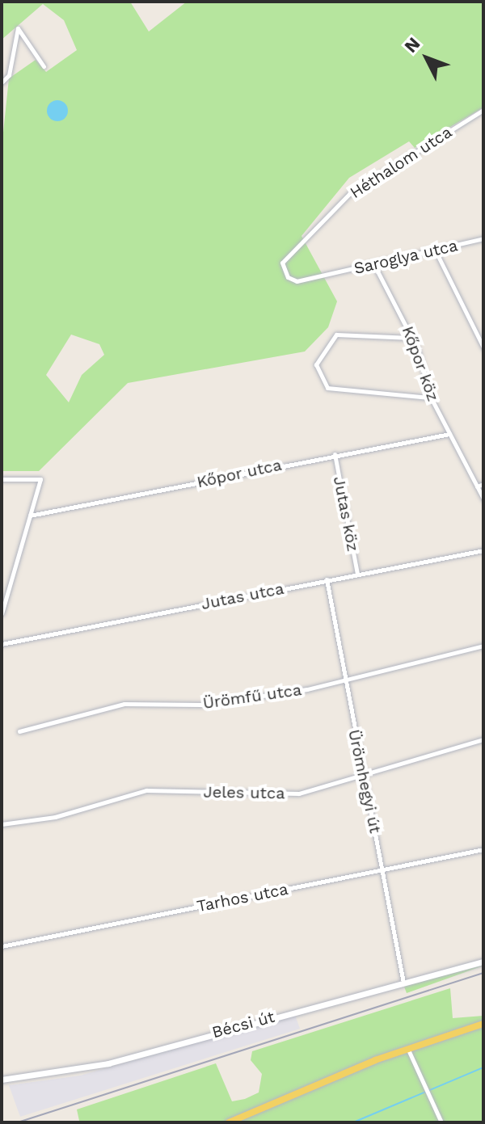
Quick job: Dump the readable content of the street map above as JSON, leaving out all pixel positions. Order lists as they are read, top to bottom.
{
  "streets": {
    "street": [
      "Héthalom utca",
      "Saroglya utca",
      "Kőpor köz",
      "Kőpor utca",
      "Jutas köz",
      "Jutas utca",
      "Ürömfű utca",
      "Ürömhegyi út",
      "Jeles utca",
      "Tarhos utca",
      "Bécsi út"
    ]
  },
  "crossings": [
    ["Héthalom utca", "Saroglya utca"],
    ["Saroglya utca", "Kőpor köz"],
    ["Kőpor köz", "Kőpor utca"],
    ["Kőpor utca", "Jutas köz"],
    ["Jutas köz", "Jutas utca"],
    ["Jutas utca", "Ürömhegyi út"],
    ["Ürömfű utca", "Ürömhegyi út"],
    ["Ürömhegyi út", "Jeles utca"],
    ["Ürömhegyi út", "Tarhos utca"],
    ["Ürömhegyi út", "Bécsi út"]
  ],
  "north": "top left"
}
